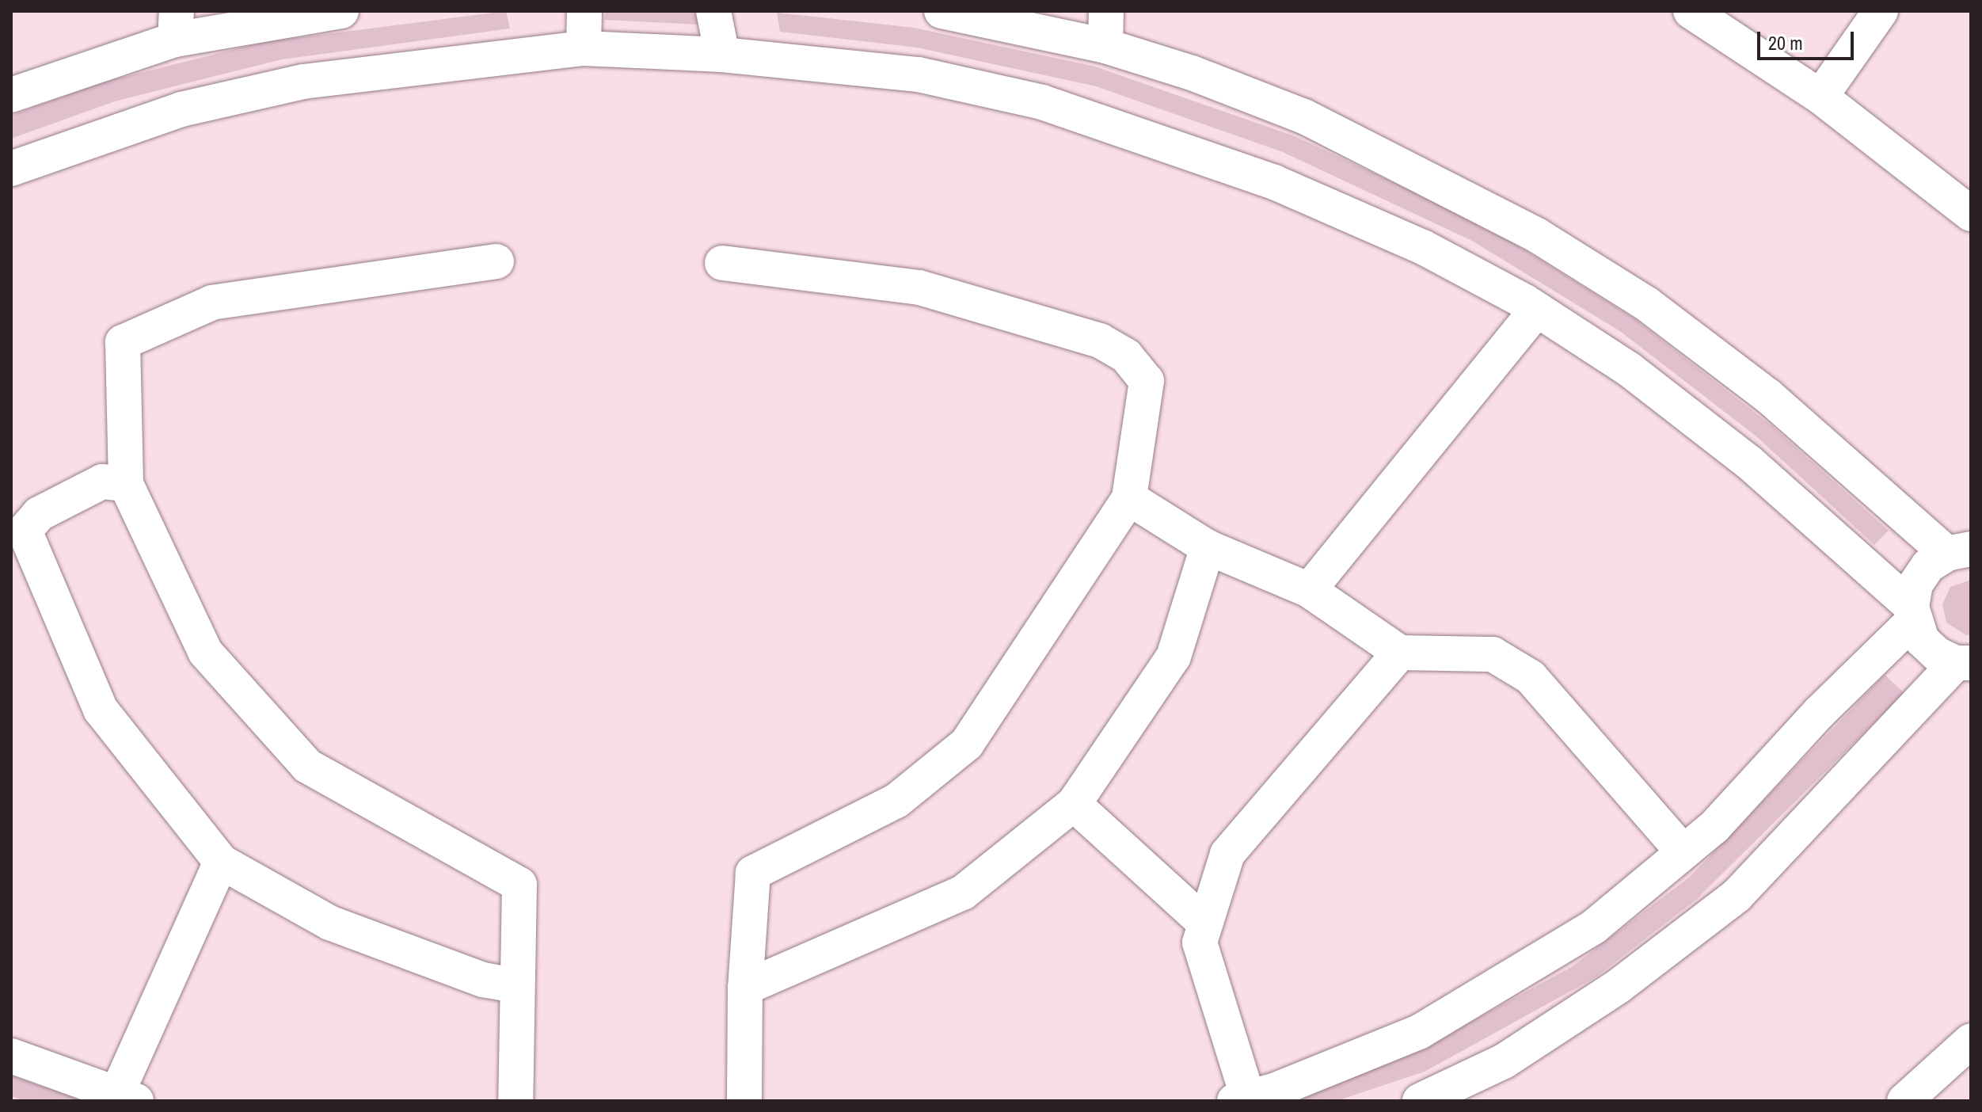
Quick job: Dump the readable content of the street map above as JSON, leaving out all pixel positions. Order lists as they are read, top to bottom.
{
  "scale_bar": "20 m"
}
